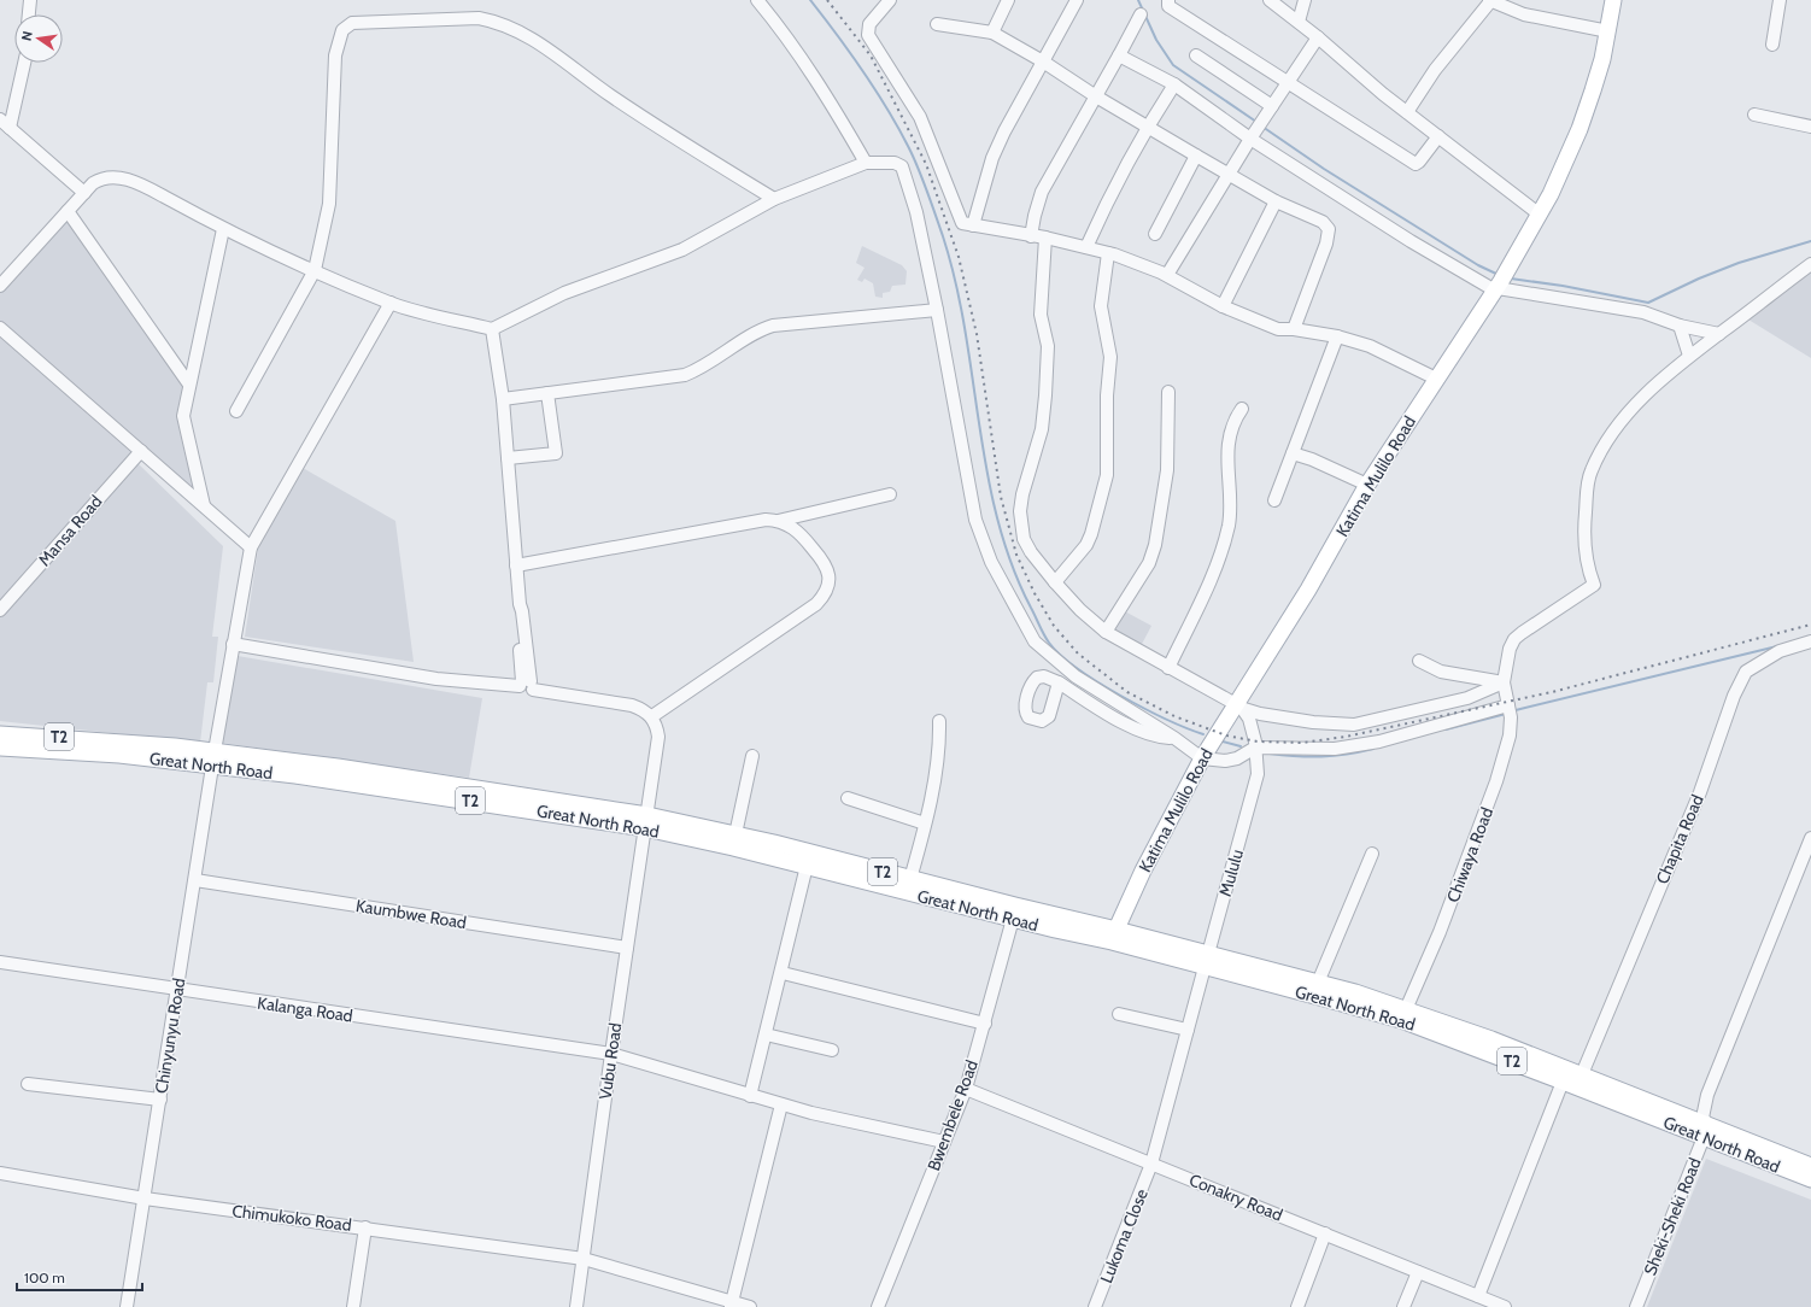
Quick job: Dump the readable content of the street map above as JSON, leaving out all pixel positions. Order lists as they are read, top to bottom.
{
  "streets": {
    "main road": ["Katima Mulilo Road", "T2", "Great North Road"],
    "street": [
      "Mansa Road",
      "Chapita Road",
      "Chiwaya Road",
      "Mululu",
      "Kaumbwe Road",
      "Kalanga Road",
      "Chinyunyu Road",
      "Vubu Road",
      "Bwembele Road",
      "Conakry Road",
      "Sheki-Sheki Road",
      "Chimukoko Road",
      "Lukoma Close"
    ]
  },
  "crossings": [
    ["Katima Mulilo Road", "Great North Road"],
    ["Katima Mulilo Road", "Mululu"],
    ["Great North Road", "Chapita Road"],
    ["Great North Road", "Chiwaya Road"],
    ["Great North Road", "Mululu"],
    ["Great North Road", "Chinyunyu Road"],
    ["Great North Road", "Vubu Road"],
    ["Great North Road", "Bwembele Road"],
    ["Great North Road", "Sheki-Sheki Road"],
    ["Mululu", "Lukoma Close"],
    ["Kaumbwe Road", "Chinyunyu Road"],
    ["Kaumbwe Road", "Vubu Road"],
    ["Kalanga Road", "Chinyunyu Road"],
    ["Kalanga Road", "Vubu Road"],
    ["Kalanga Road", "Bwembele Road"],
    ["Chinyunyu Road", "Chimukoko Road"],
    ["Vubu Road", "Chimukoko Road"],
    ["Bwembele Road", "Conakry Road"],
    ["Conakry Road", "Lukoma Close"]
  ],
  "scale_bar": "100 m",
  "north": "left"
}
